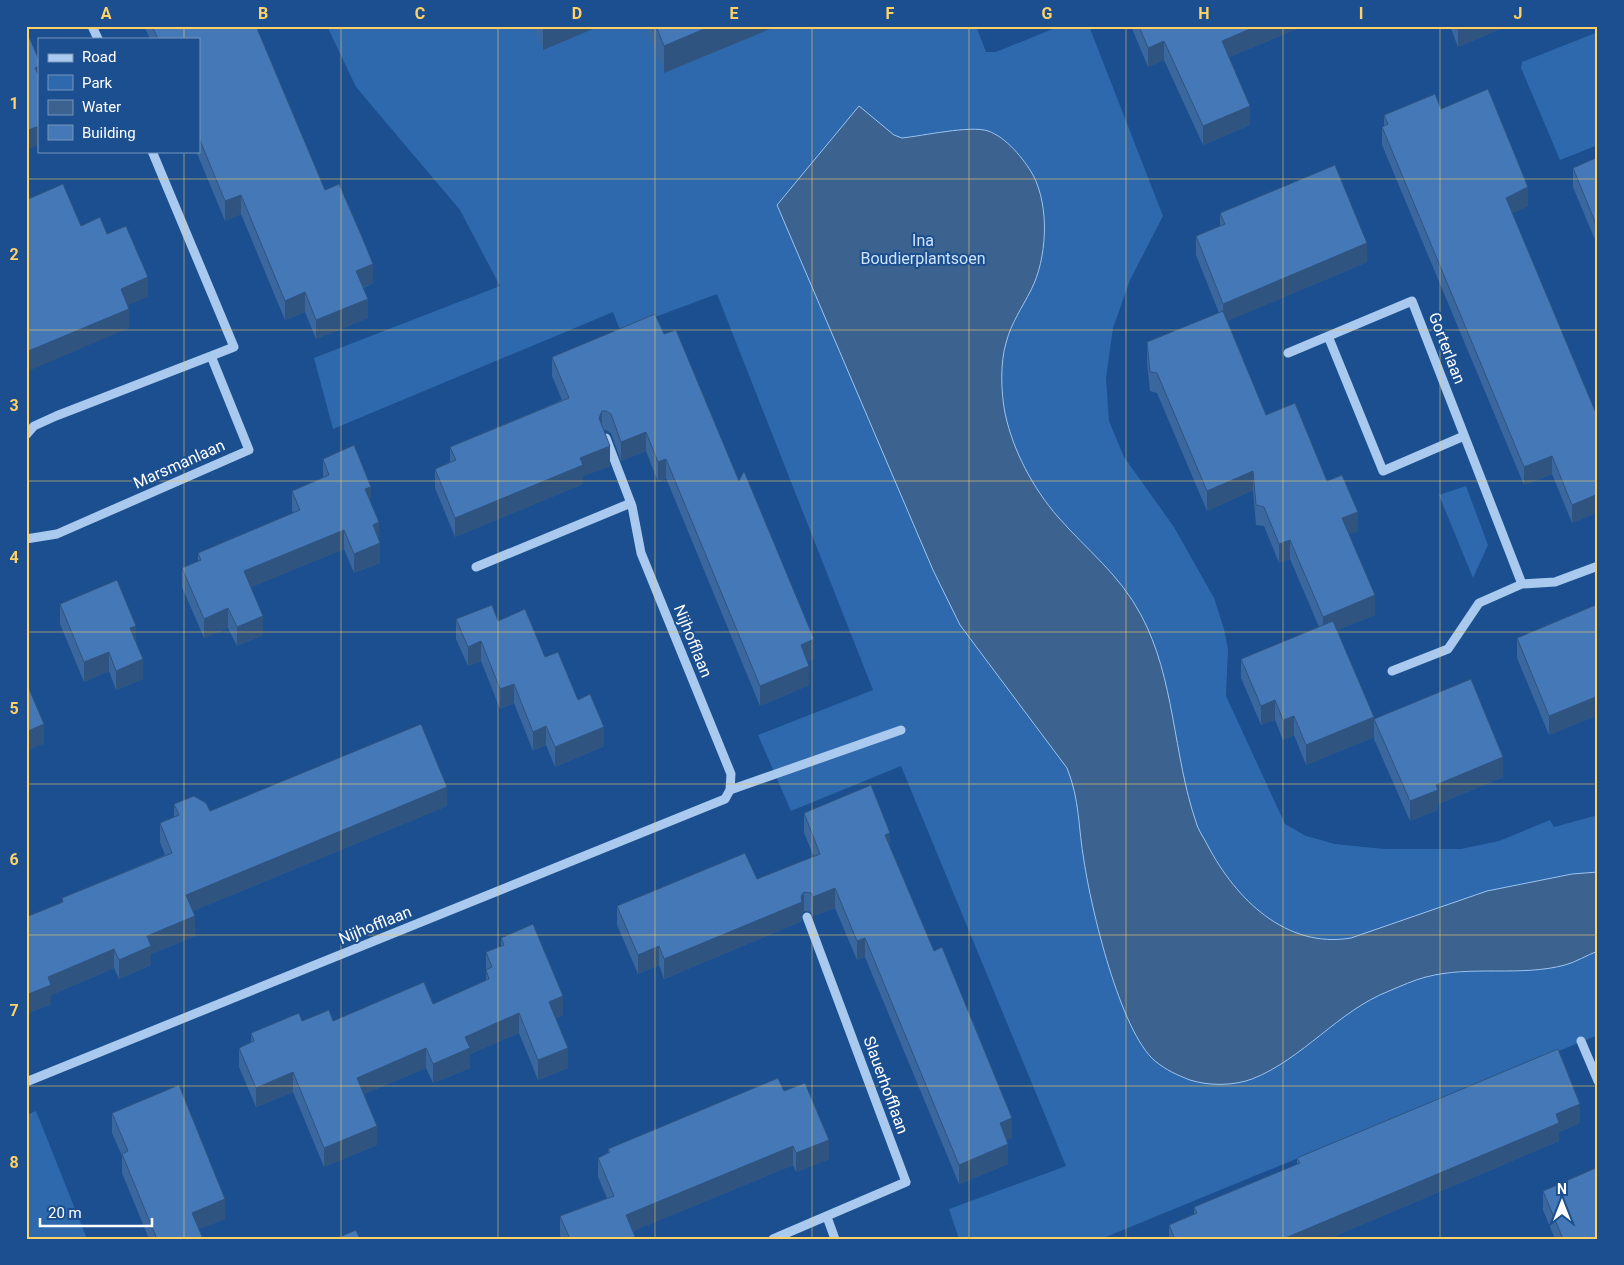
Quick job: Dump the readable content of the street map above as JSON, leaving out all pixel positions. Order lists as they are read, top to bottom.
{
  "streets": {
    "street": [
      "Gorterlaan",
      "Marsmanlaan",
      "Nijhofflaan",
      "Slauerhofflaan"
    ]
  },
  "parks": ["Ina Boudierplantsoen"],
  "legend": [
    "Road",
    "Park",
    "Water",
    "Building"
  ],
  "scale_bar": "20 m",
  "north": "top",
  "grid": {
    "columns": [
      "A",
      "B",
      "C",
      "D",
      "E",
      "F",
      "G",
      "H",
      "I",
      "J"
    ],
    "rows": [
      "1",
      "2",
      "3",
      "4",
      "5",
      "6",
      "7",
      "8"
    ]
  }
}
